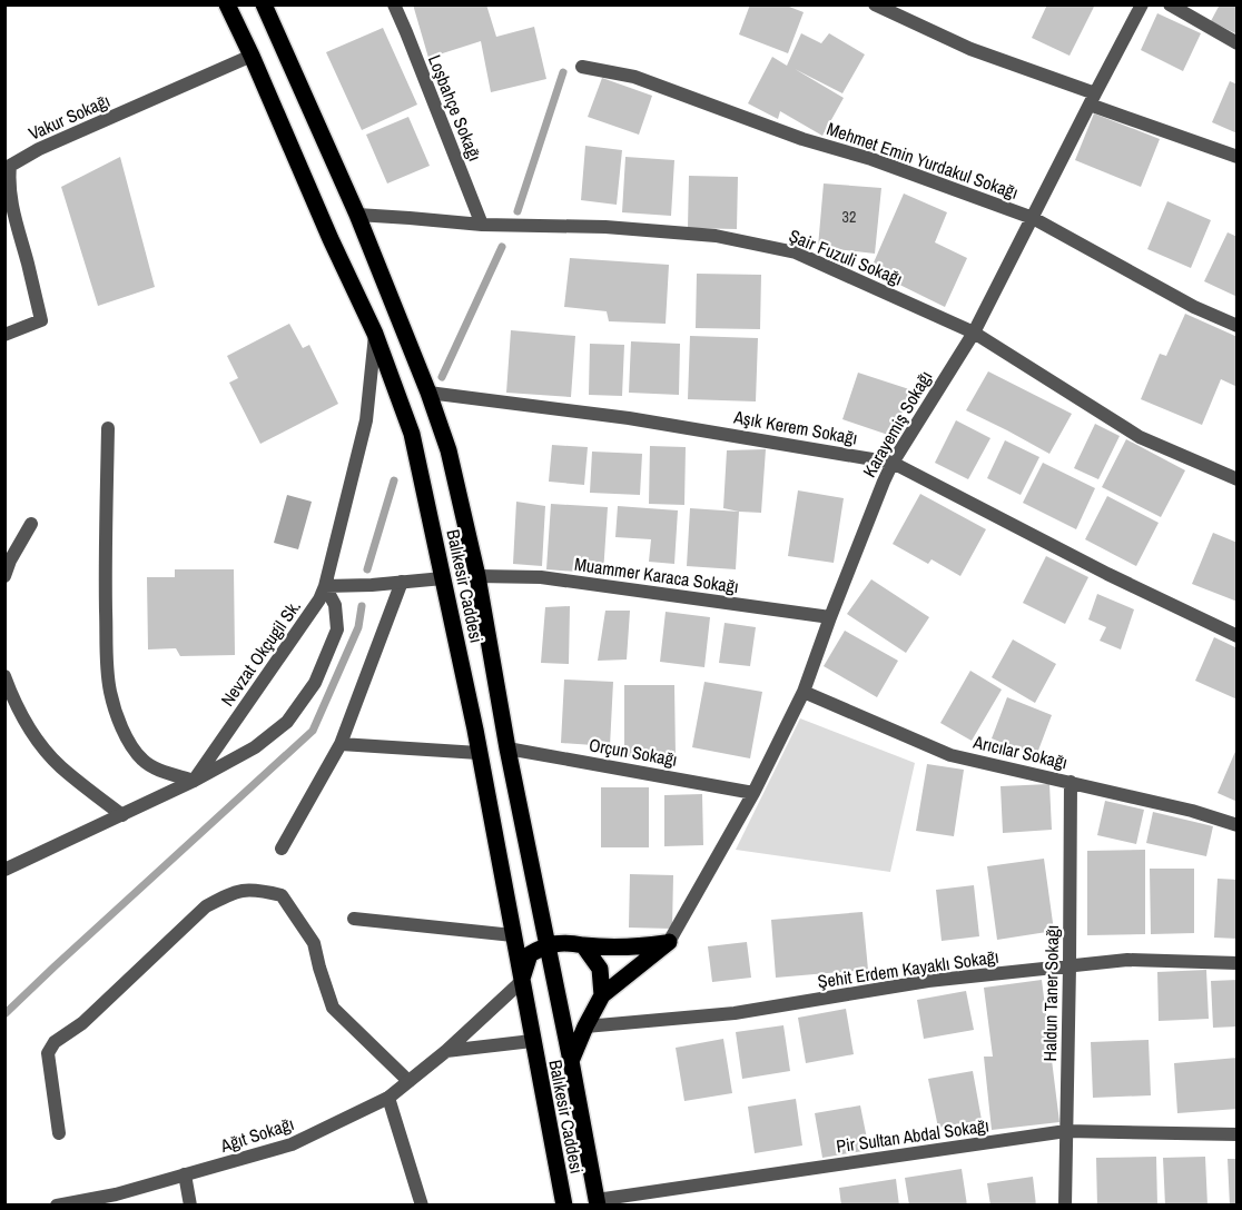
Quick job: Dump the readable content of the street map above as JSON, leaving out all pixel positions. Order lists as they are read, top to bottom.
{
  "streets": {
    "main road": ["Balıkesir Caddesi"],
    "street": [
      "Loşbahçe Sokağı",
      "Vakur Sokağı",
      "Mehmet Emin Yurdakul Sokağı",
      "Şair Fuzuli Sokağı",
      "Karayemiş Sokağı",
      "Aşık Kerem Sokağı",
      "Muammer Karaca Sokağı",
      "Nevzat Okçugil Sk.",
      "Orçun Sokağı",
      "Arıcılar Sokağı",
      "Şehit Erdem Kayaklı Sokağı",
      "Haldun Taner Sokağı",
      "Ağıt Sokağı",
      "Pir Sultan Abdal Sokağı"
    ]
  },
  "crossings": [
    ["Loşbahçe Sokağı", "Şair Fuzuli Sokağı"],
    ["Vakur Sokağı", "Balıkesir Caddesi"],
    ["Mehmet Emin Yurdakul Sokağı", "Karayemiş Sokağı"],
    ["Şair Fuzuli Sokağı", "Karayemiş Sokağı"],
    ["Şair Fuzuli Sokağı", "Balıkesir Caddesi"],
    ["Karayemiş Sokağı", "Aşık Kerem Sokağı"],
    ["Karayemiş Sokağı", "Muammer Karaca Sokağı"],
    ["Karayemiş Sokağı", "Orçun Sokağı"],
    ["Karayemiş Sokağı", "Arıcılar Sokağı"],
    ["Aşık Kerem Sokağı", "Balıkesir Caddesi"],
    ["Muammer Karaca Sokağı", "Balıkesir Caddesi"],
    ["Balıkesir Caddesi", "Nevzat Okçugil Sk."],
    ["Balıkesir Caddesi", "Orçun Sokağı"],
    ["Balıkesir Caddesi", "Ağıt Sokağı"],
    ["Balıkesir Caddesi", "Pir Sultan Abdal Sokağı"],
    ["Arıcılar Sokağı", "Haldun Taner Sokağı"],
    ["Şehit Erdem Kayaklı Sokağı", "Haldun Taner Sokağı"],
    ["Haldun Taner Sokağı", "Pir Sultan Abdal Sokağı"]
  ],
  "house_numbers": ["32"]
}
